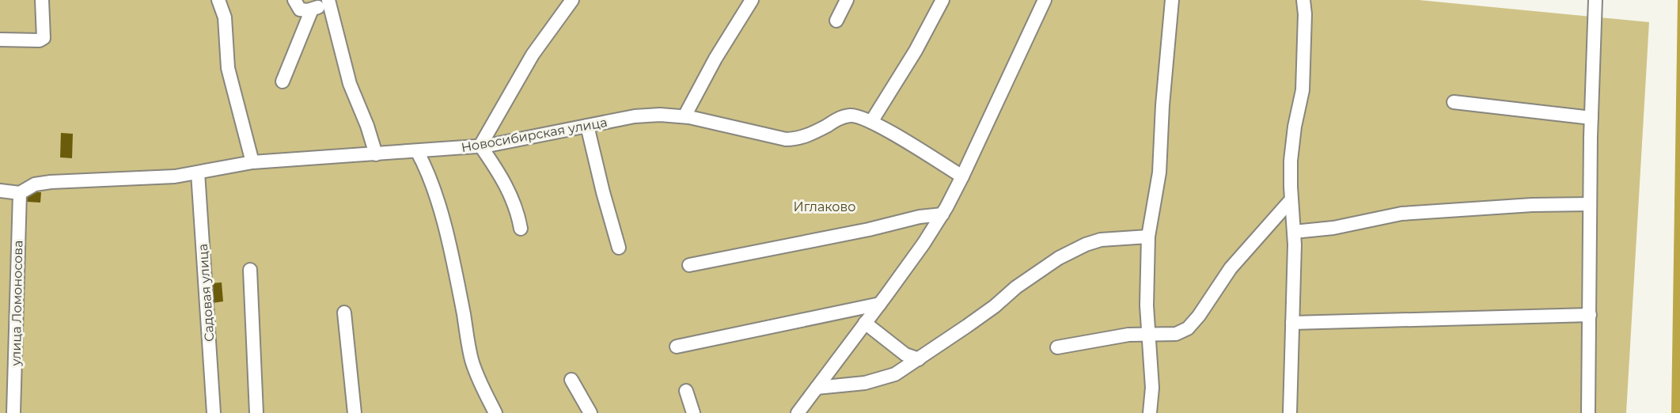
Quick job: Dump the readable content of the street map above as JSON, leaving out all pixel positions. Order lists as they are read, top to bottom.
{
  "streets": {
    "street": ["Новосибирская улица", "Садовая улица", "улица Ломоносова"]
  },
  "crossings": [
    ["Новосибирская улица", "Садовая улица"],
    ["Новосибирская улица", "улица Ломоносова"]
  ],
  "parks": ["Иглаково"]
}
